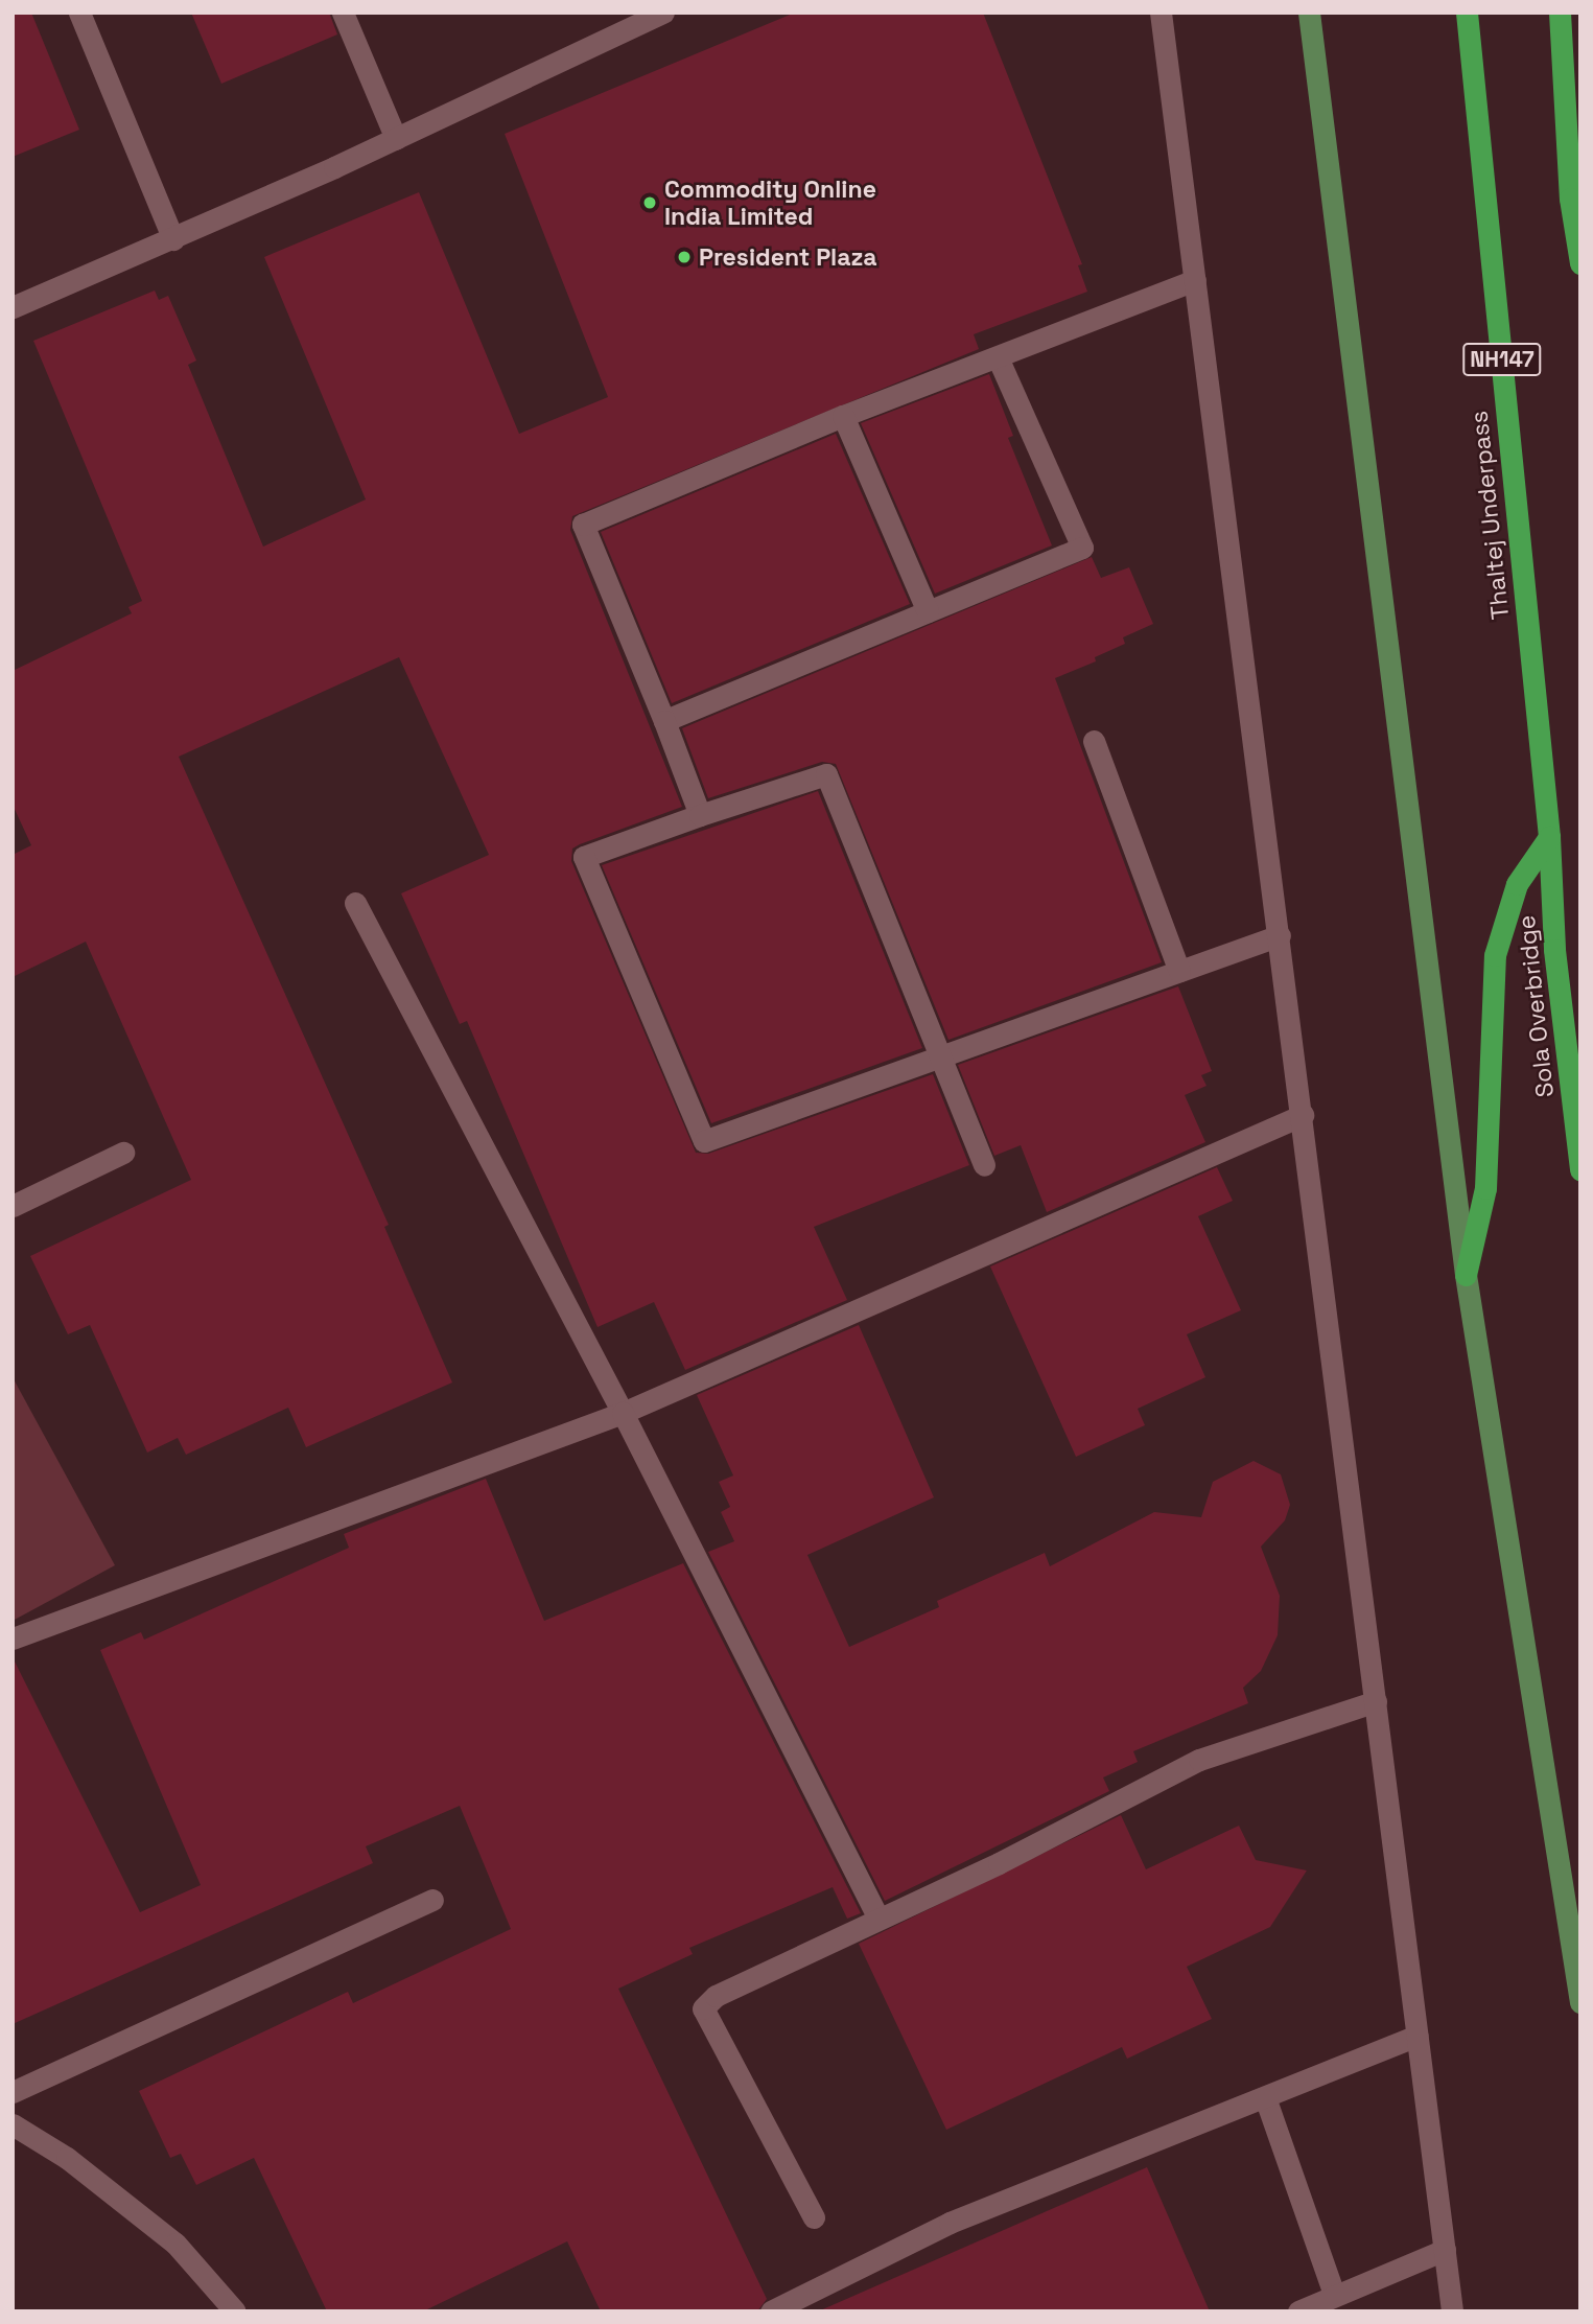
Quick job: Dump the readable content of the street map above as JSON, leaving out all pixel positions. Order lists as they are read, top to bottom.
{
  "streets": {
    "highway": ["NH147", "Thaltej Underpass", "Sola Overbridge"]
  },
  "crossings": [
    ["Thaltej Underpass", "Sola Overbridge"]
  ],
  "places": ["Commodity Online India Limited", "President Plaza"]
}
